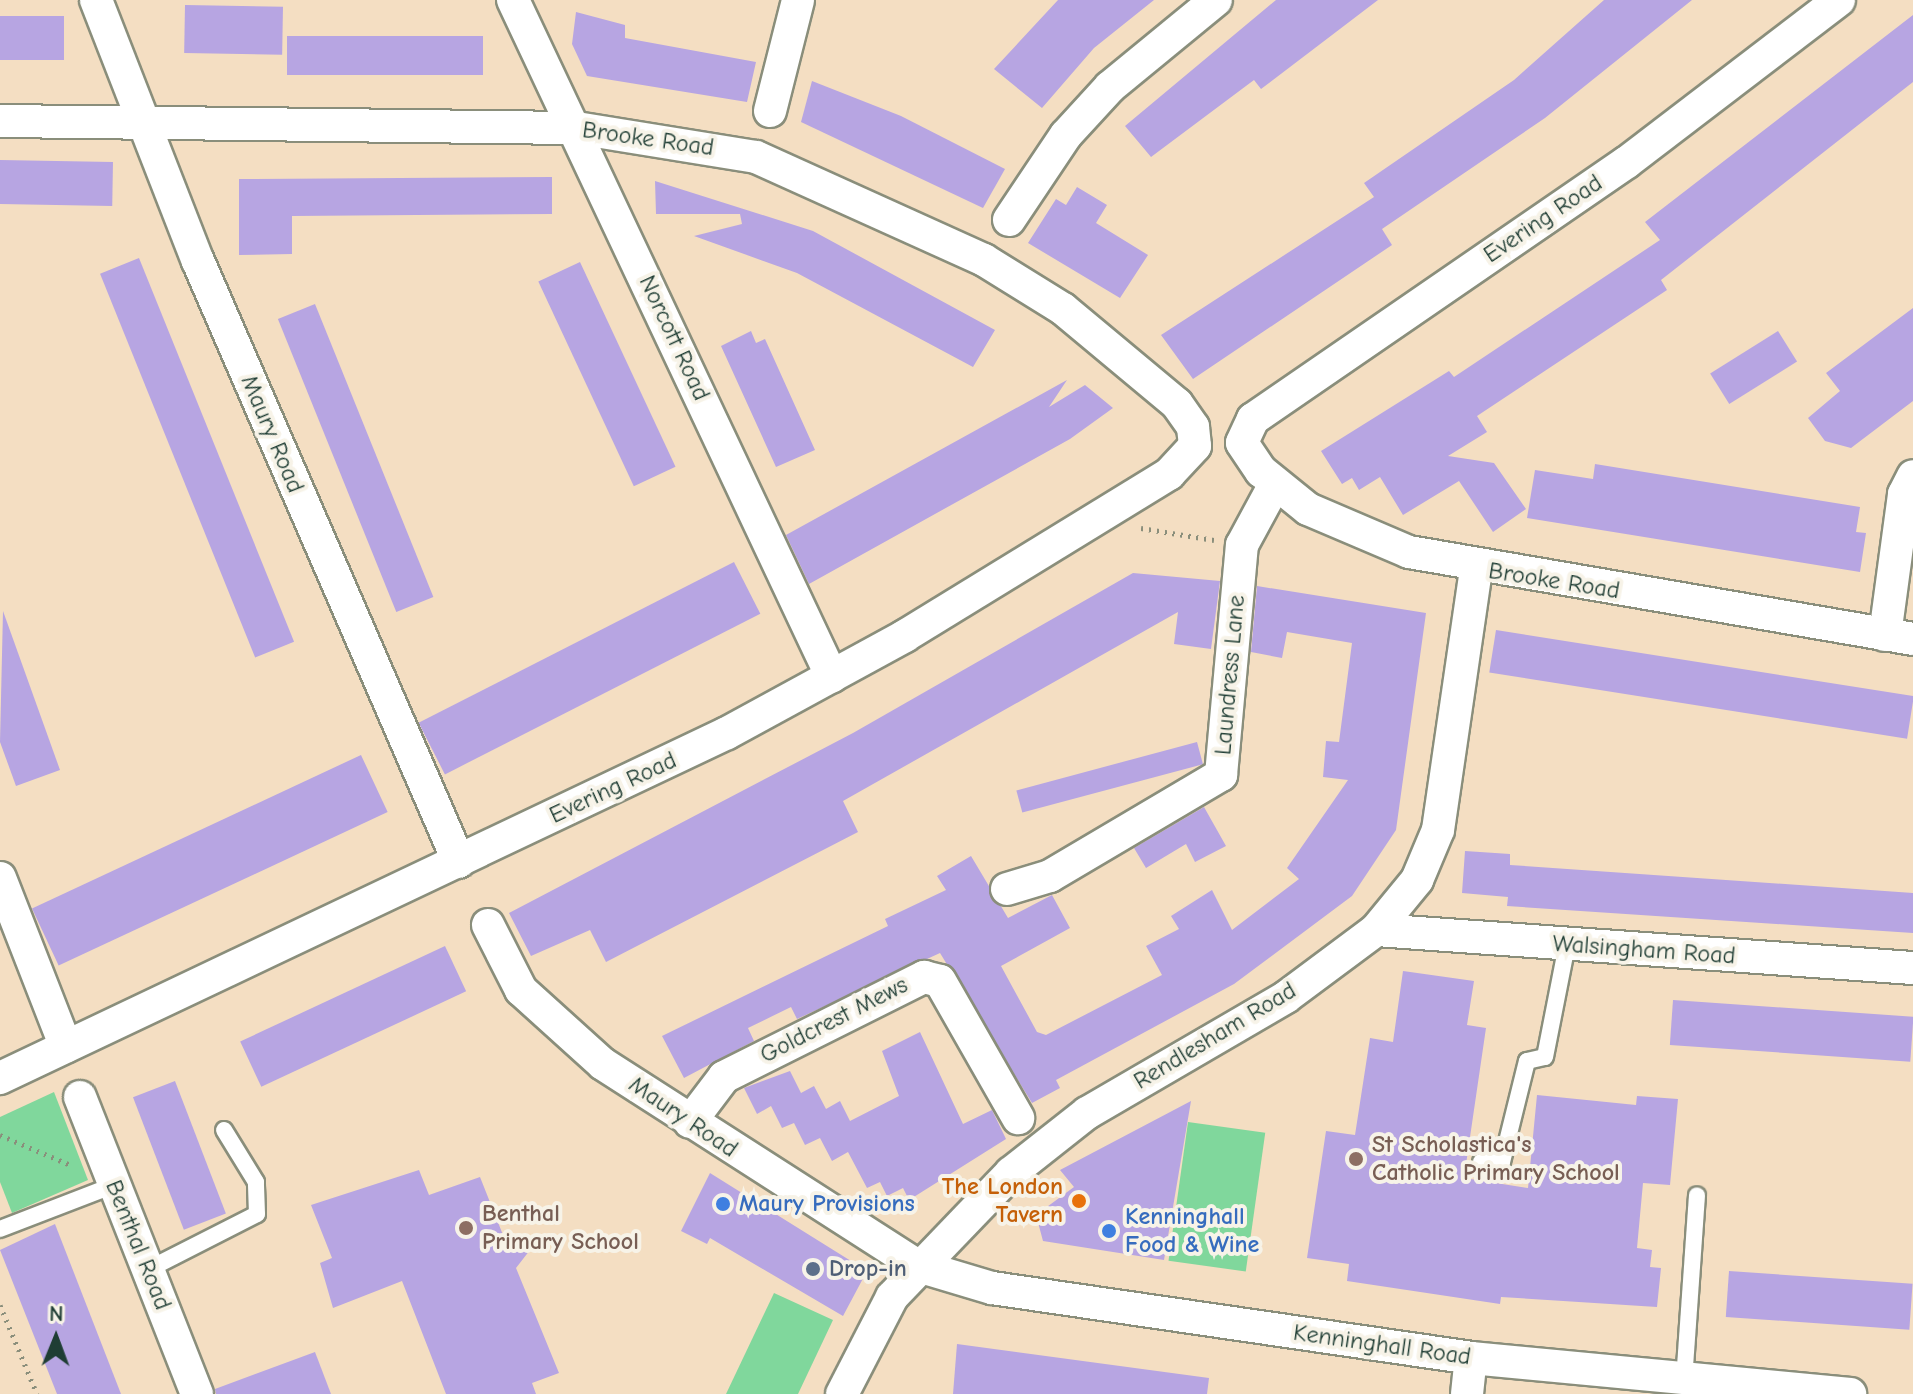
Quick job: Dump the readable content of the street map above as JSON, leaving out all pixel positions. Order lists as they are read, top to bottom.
{
  "streets": {
    "street": [
      "Brooke Road",
      "Evering Road",
      "Norcott Road",
      "Maury Road",
      "Laundress Lane",
      "Walsingham Road",
      "Goldcrest Mews",
      "Rendlesham Road",
      "Benthal Road",
      "Kenninghall Road"
    ]
  },
  "crossings": [
    ["Brooke Road", "Evering Road"],
    ["Brooke Road", "Norcott Road"],
    ["Brooke Road", "Maury Road"],
    ["Brooke Road", "Laundress Lane"],
    ["Brooke Road", "Rendlesham Road"],
    ["Evering Road", "Norcott Road"],
    ["Evering Road", "Maury Road"],
    ["Maury Road", "Goldcrest Mews"],
    ["Maury Road", "Rendlesham Road"],
    ["Maury Road", "Kenninghall Road"],
    ["Walsingham Road", "Rendlesham Road"],
    ["Rendlesham Road", "Kenninghall Road"]
  ],
  "places": [
    "St Scholastica's Catholic Primary School",
    "The London Tavern",
    "Maury Provisions",
    "Benthal Primary School",
    "Kenninghall Food & Wine",
    "Drop-in"
  ],
  "north": "top"
}
